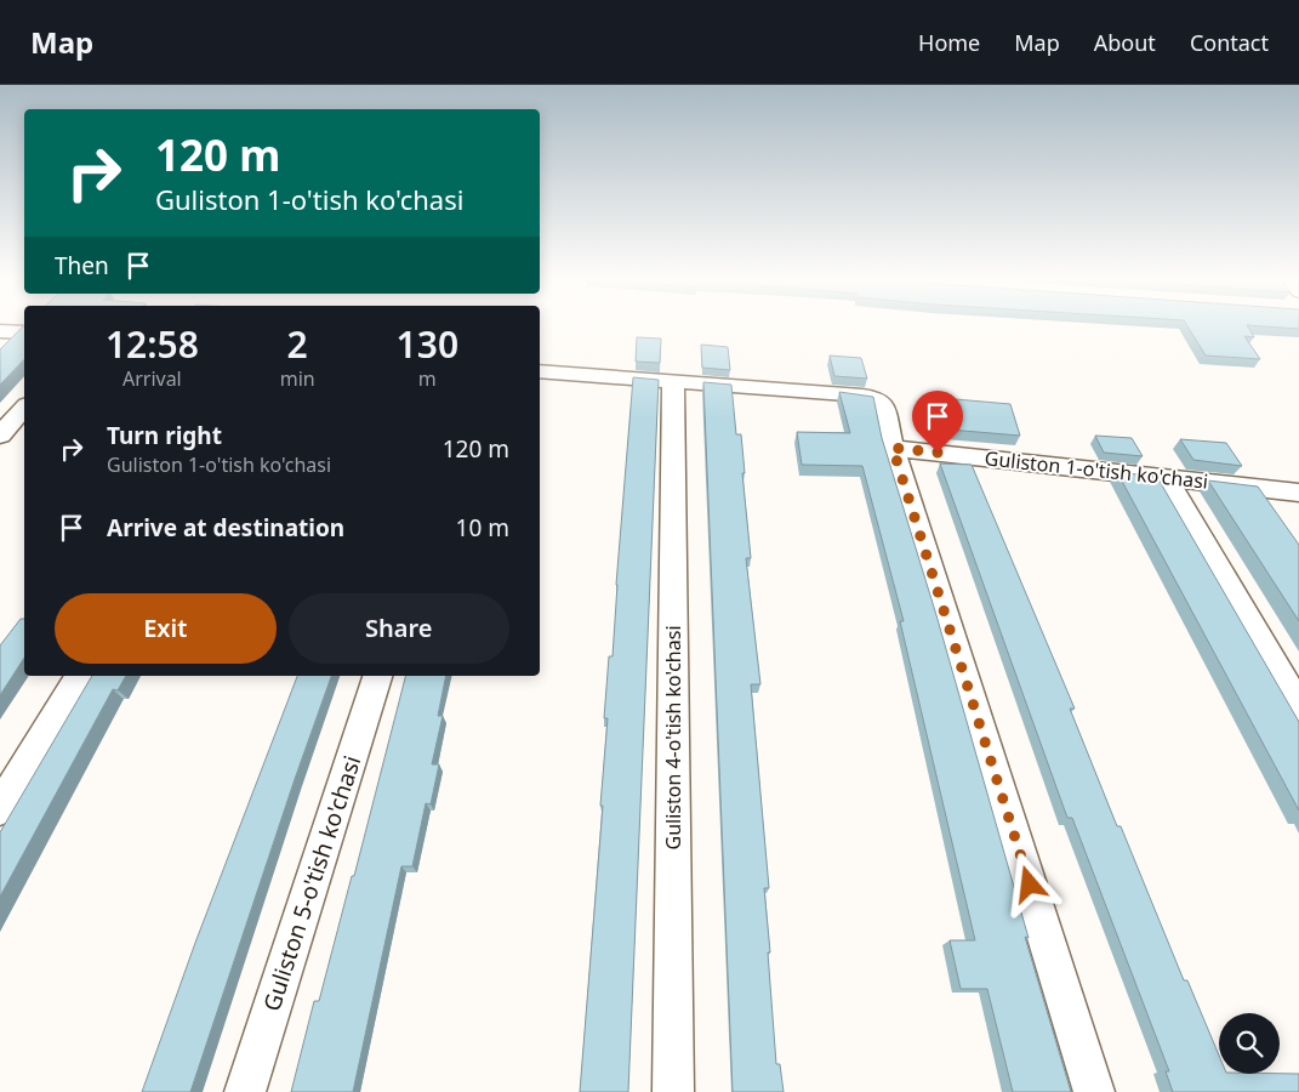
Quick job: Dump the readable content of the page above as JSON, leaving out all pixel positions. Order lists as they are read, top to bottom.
{
  "streets": {
    "street": ["Guliston 1-o'tish ko'chasi", "Guliston 4-o'tish ko'chasi", "Guliston 5-o'tish ko'chasi"]
  },
  "page": {
    "header": "Map",
    "nav": [
      "Home",
      "Map",
      "About",
      "Contact"
    ],
    "turn": ["120 m", "Guliston 1-o'tish ko'chasi"],
    "then": "Then",
    "eta": [
      "12:58",
      "Arrival",
      "2",
      "min",
      "130",
      "m"
    ],
    "list": [
      {
        "name": "Turn right",
        "note": "Guliston 1-o'tish ko'chasi",
        "value": "120 m"
      },
      {
        "name": "Arrive at destination",
        "value": "10 m"
      }
    ],
    "buttons": ["Exit", "Share"]
  }
}
